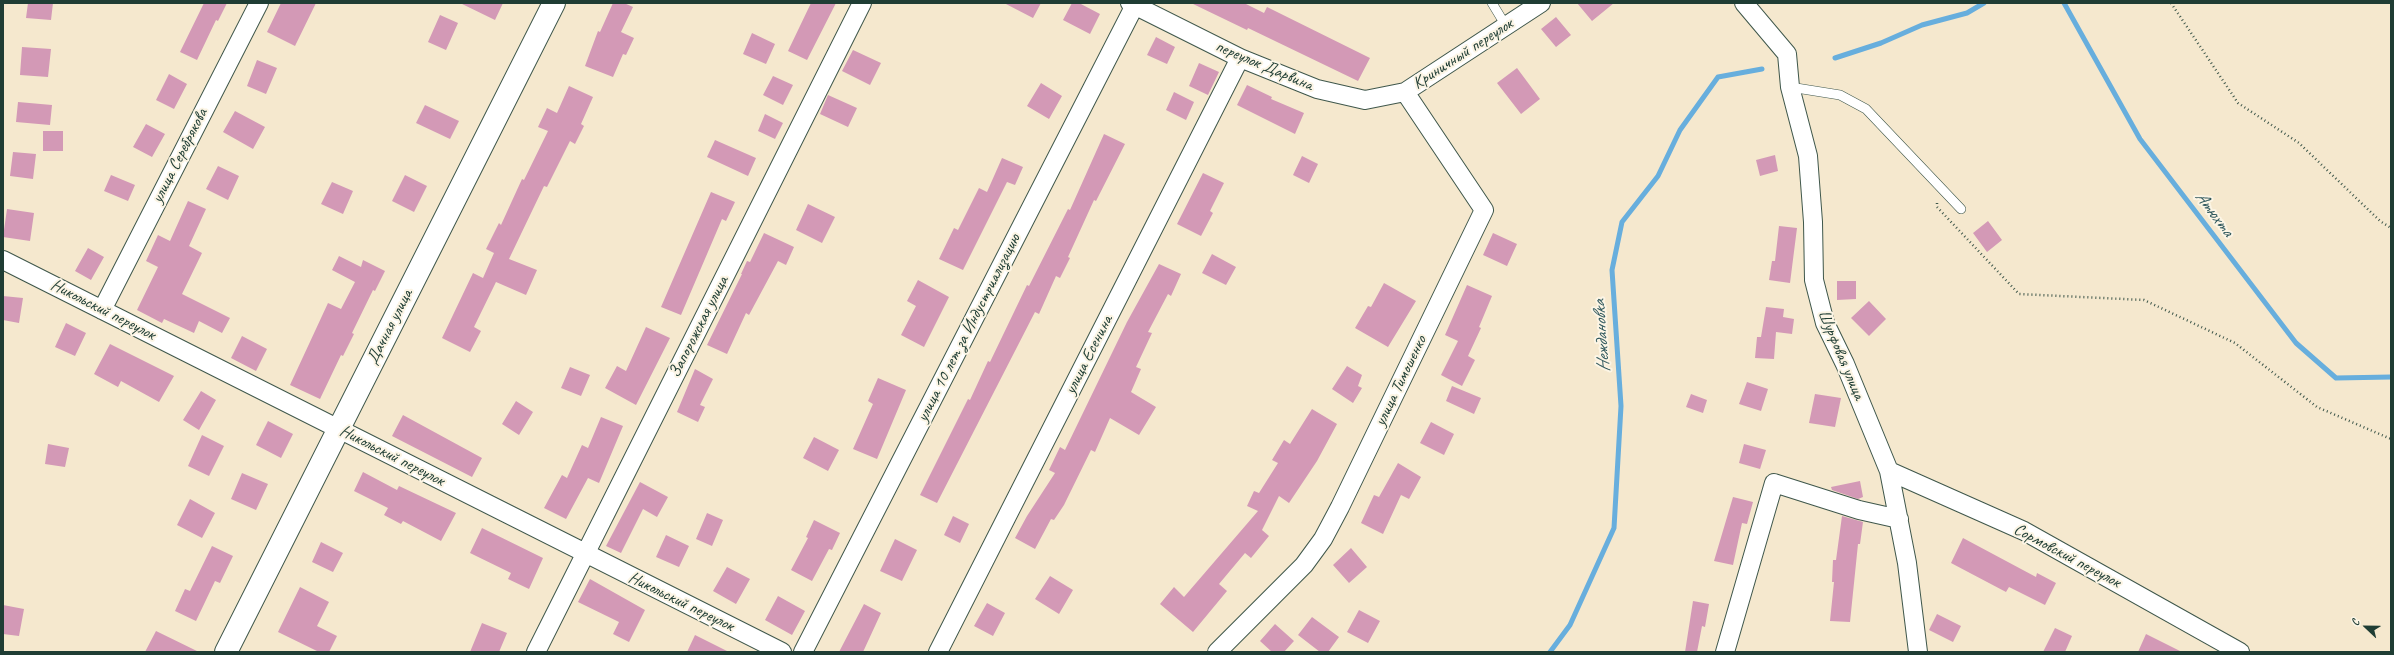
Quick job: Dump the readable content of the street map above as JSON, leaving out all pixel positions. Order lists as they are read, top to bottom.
{
  "streets": {
    "street": [
      "Криничный переулок",
      "переулок Дарвина",
      "улица Серебрякова",
      "Никольский переулок",
      "Дачная улица",
      "Запорожская улица",
      "улица 10 лет за Индустриализацию",
      "улица Есенина",
      "Шурфовая улица",
      "улица Тимошенко",
      "Сормовский переулок"
    ]
  },
  "crossings": [
    ["Криничный переулок", "переулок Дарвина"],
    ["Криничный переулок", "улица Тимошенко"],
    ["переулок Дарвина", "улица 10 лет за Индустриализацию"],
    ["переулок Дарвина", "улица Есенина"],
    ["переулок Дарвина", "улица Тимошенко"],
    ["улица Серебрякова", "Никольский переулок"],
    ["Никольский переулок", "Дачная улица"],
    ["Никольский переулок", "Запорожская улица"],
    ["Шурфовая улица", "Сормовский переулок"]
  ],
  "water": ["Атюхта", "Неждановка"],
  "north": "left"
}
